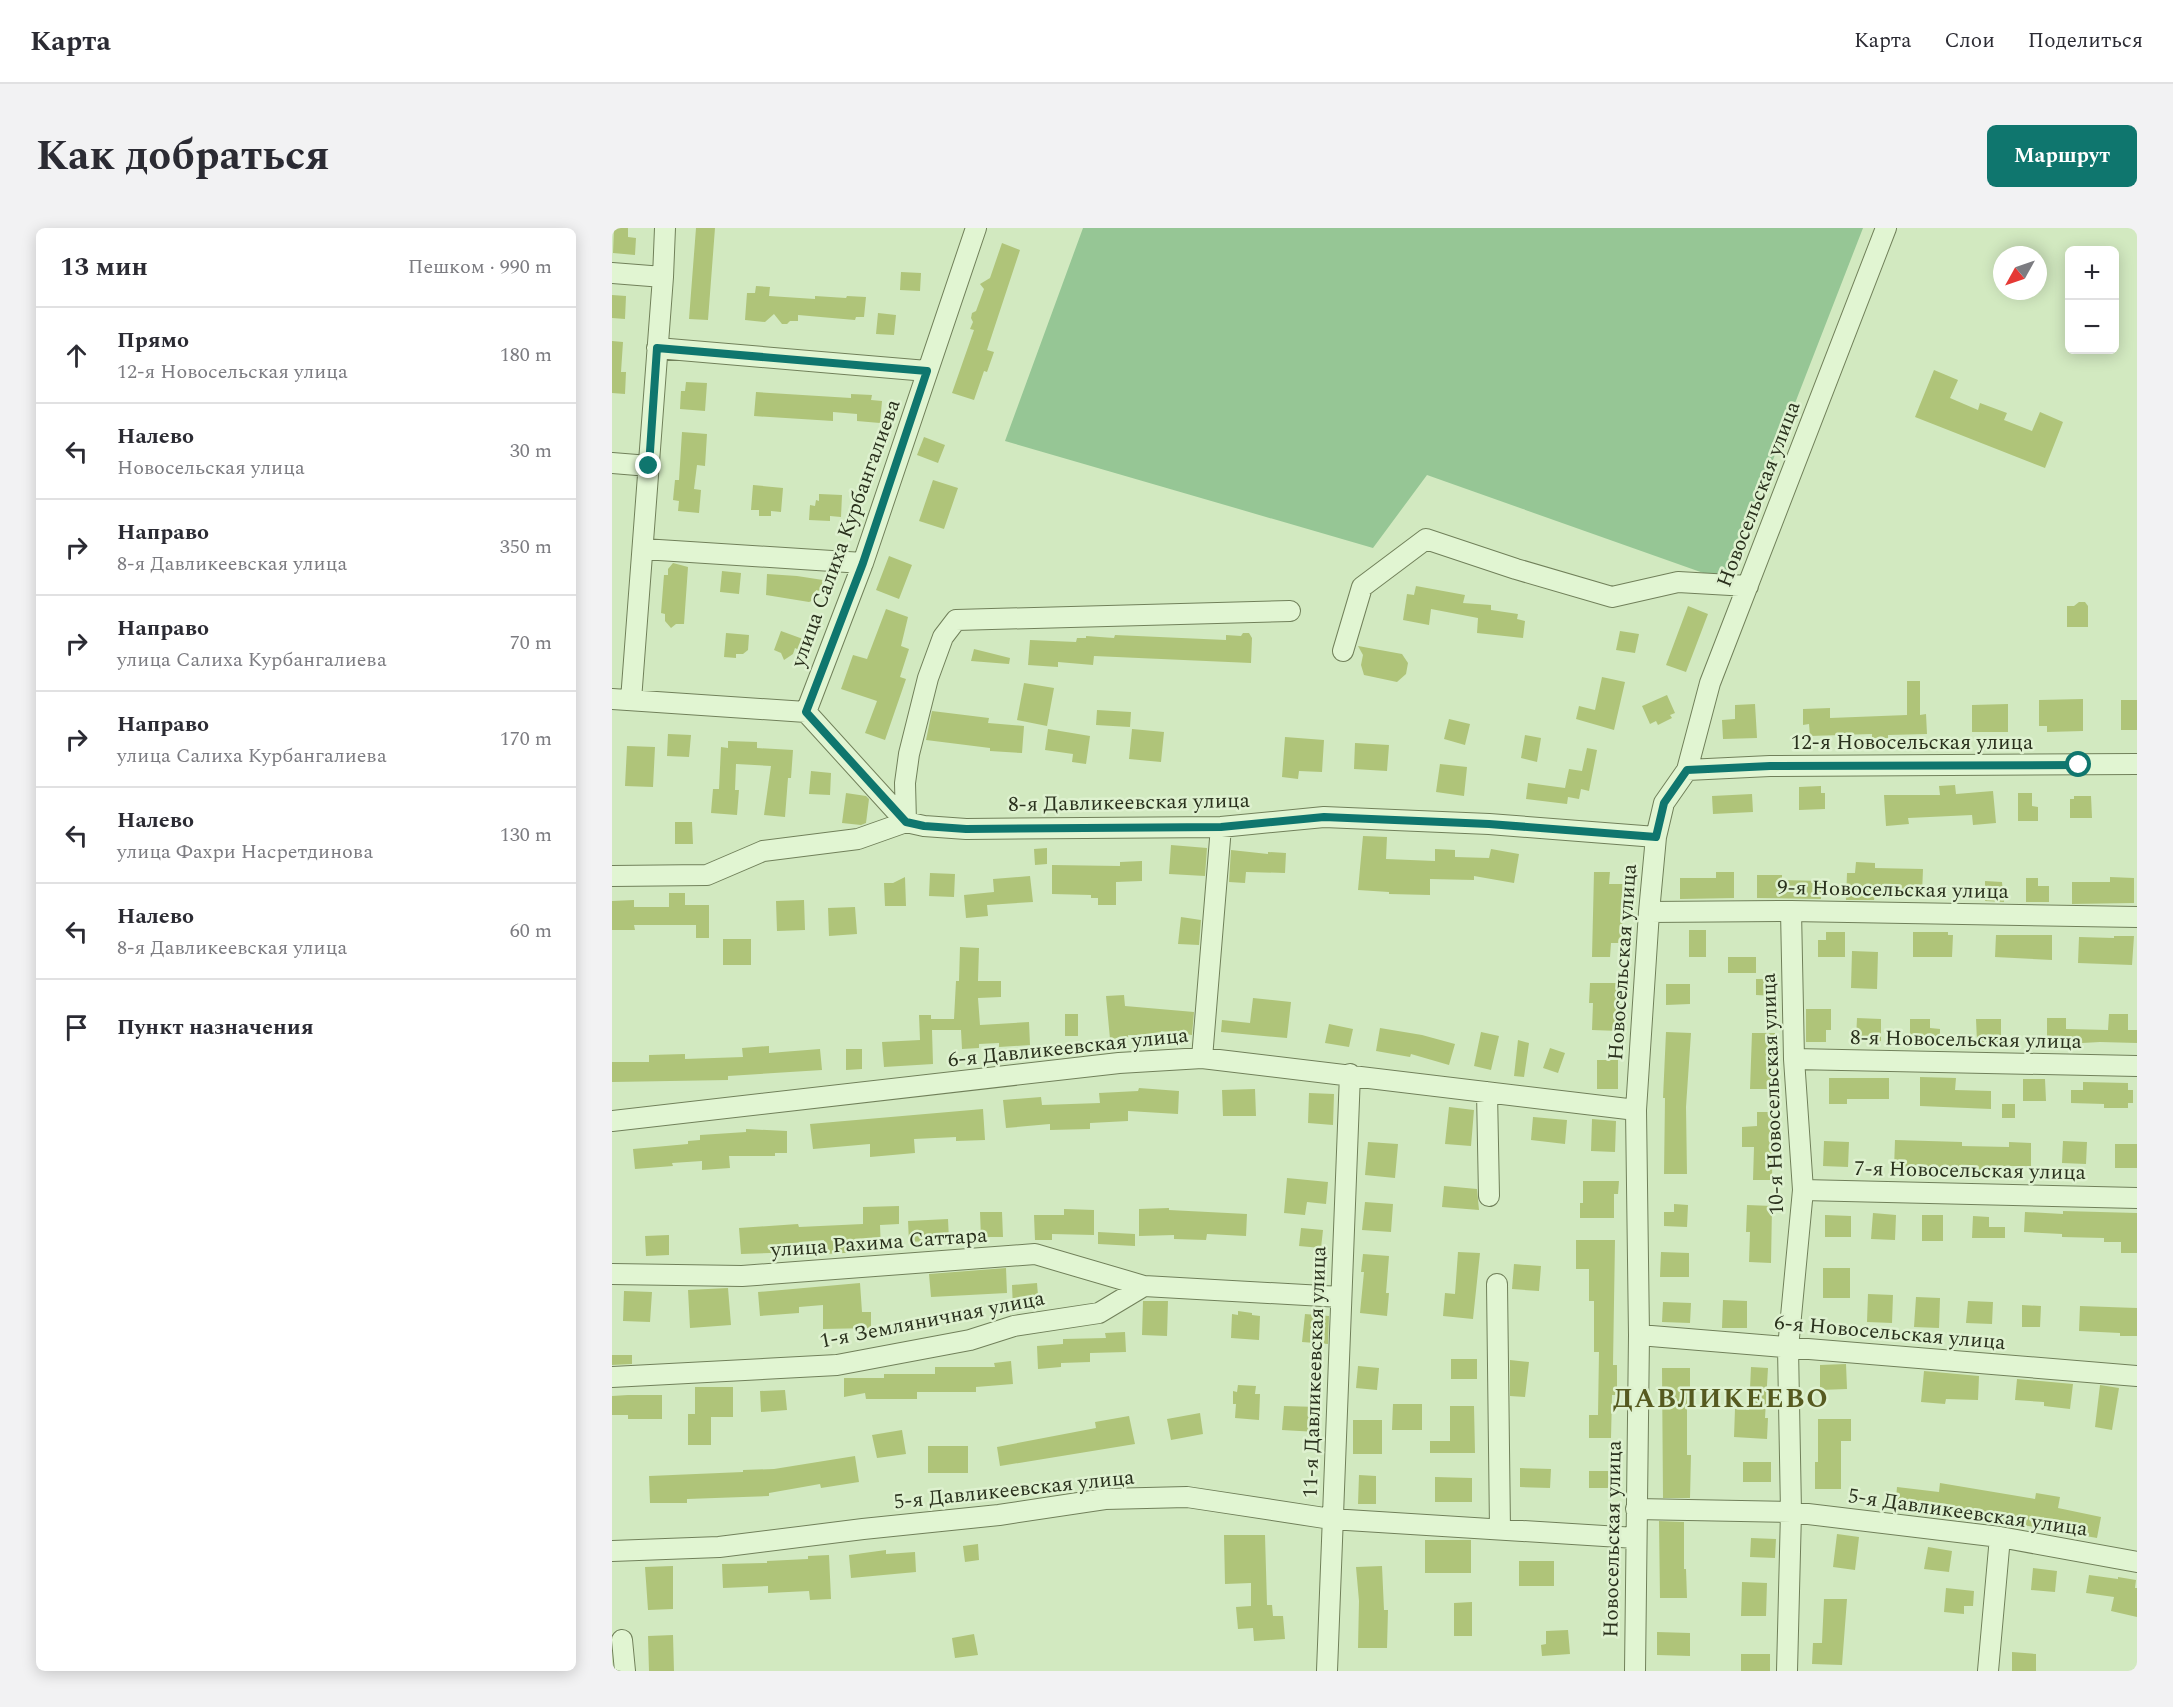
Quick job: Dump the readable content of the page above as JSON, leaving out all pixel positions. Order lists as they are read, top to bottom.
{
  "streets": {
    "street": [
      "Новосельская улица",
      "улица Салиха Курбангалиева",
      "12-я Новосельская улица",
      "8-я Давликеевская улица",
      "9-я Новосельская улица",
      "8-я Новосельская улица",
      "6-я Давликеевская улица",
      "10-я Новосельская улица",
      "7-я Новосельская улица",
      "улица Рахима Саттара",
      "1-я Земляничная улица",
      "6-я Новосельская улица",
      "11-я Давликеевская улица",
      "5-я Давликеевская улица"
    ]
  },
  "crossings": [
    ["Новосельская улица", "12-я Новосельская улица"],
    ["Новосельская улица", "8-я Давликеевская улица"],
    ["Новосельская улица", "9-я Новосельская улица"],
    ["Новосельская улица", "6-я Давликеевская улица"],
    ["Новосельская улица", "6-я Новосельская улица"],
    ["Новосельская улица", "5-я Давликеевская улица"],
    ["9-я Новосельская улица", "10-я Новосельская улица"],
    ["8-я Новосельская улица", "10-я Новосельская улица"],
    ["6-я Давликеевская улица", "11-я Давликеевская улица"],
    ["10-я Новосельская улица", "7-я Новосельская улица"],
    ["10-я Новосельская улица", "6-я Новосельская улица"],
    ["10-я Новосельская улица", "5-я Давликеевская улица"],
    ["улица Рахима Саттара", "1-я Земляничная улица"],
    ["улица Рахима Саттара", "11-я Давликеевская улица"],
    ["11-я Давликеевская улица", "5-я Давликеевская улица"]
  ],
  "districts": ["ДАВЛИКЕЕВО"],
  "north": "bottom left",
  "page": {
    "header": "Карта",
    "nav": ["Карта", "Слои", "Поделиться"],
    "title": "Как добраться",
    "buttons": "Маршрут",
    "heading": ["13 мин", "Пешком · 990 m"],
    "map_buttons": ["+", "−"],
    "list": [
      ["Прямо", "12-я Новосельская улица", "180 m"],
      ["Налево", "Новосельская улица", "30 m"],
      ["Направо", "8-я Давликеевская улица", "350 m"],
      ["Направо", "улица Салиха Курбангалиева", "70 m"],
      ["Направо", "улица Салиха Курбангалиева", "170 m"],
      ["Налево", "улица Фахри Насретдинова", "130 m"],
      ["Налево", "8-я Давликеевская улица", "60 m"],
      "Пункт назначения"
    ]
  }
}
